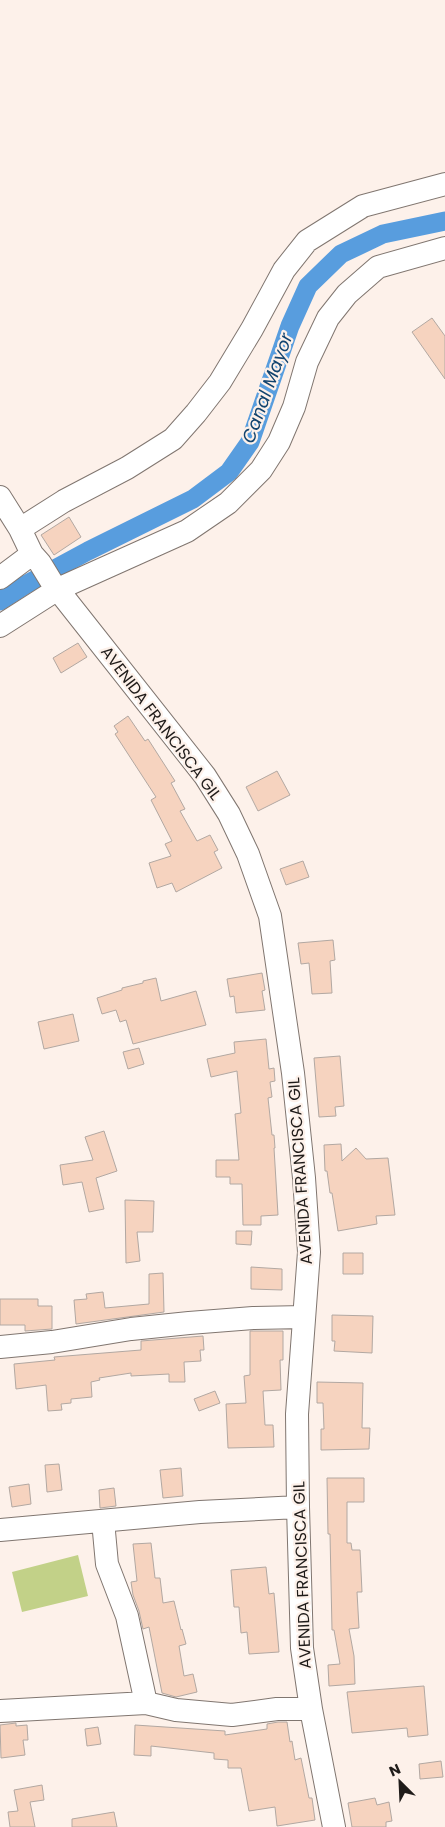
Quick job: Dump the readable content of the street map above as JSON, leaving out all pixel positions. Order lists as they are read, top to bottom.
{
  "streets": {
    "street": ["AVENIDA FRANCISCA GIL"]
  },
  "water": ["Canal Mayor"],
  "north": "top left"
}
